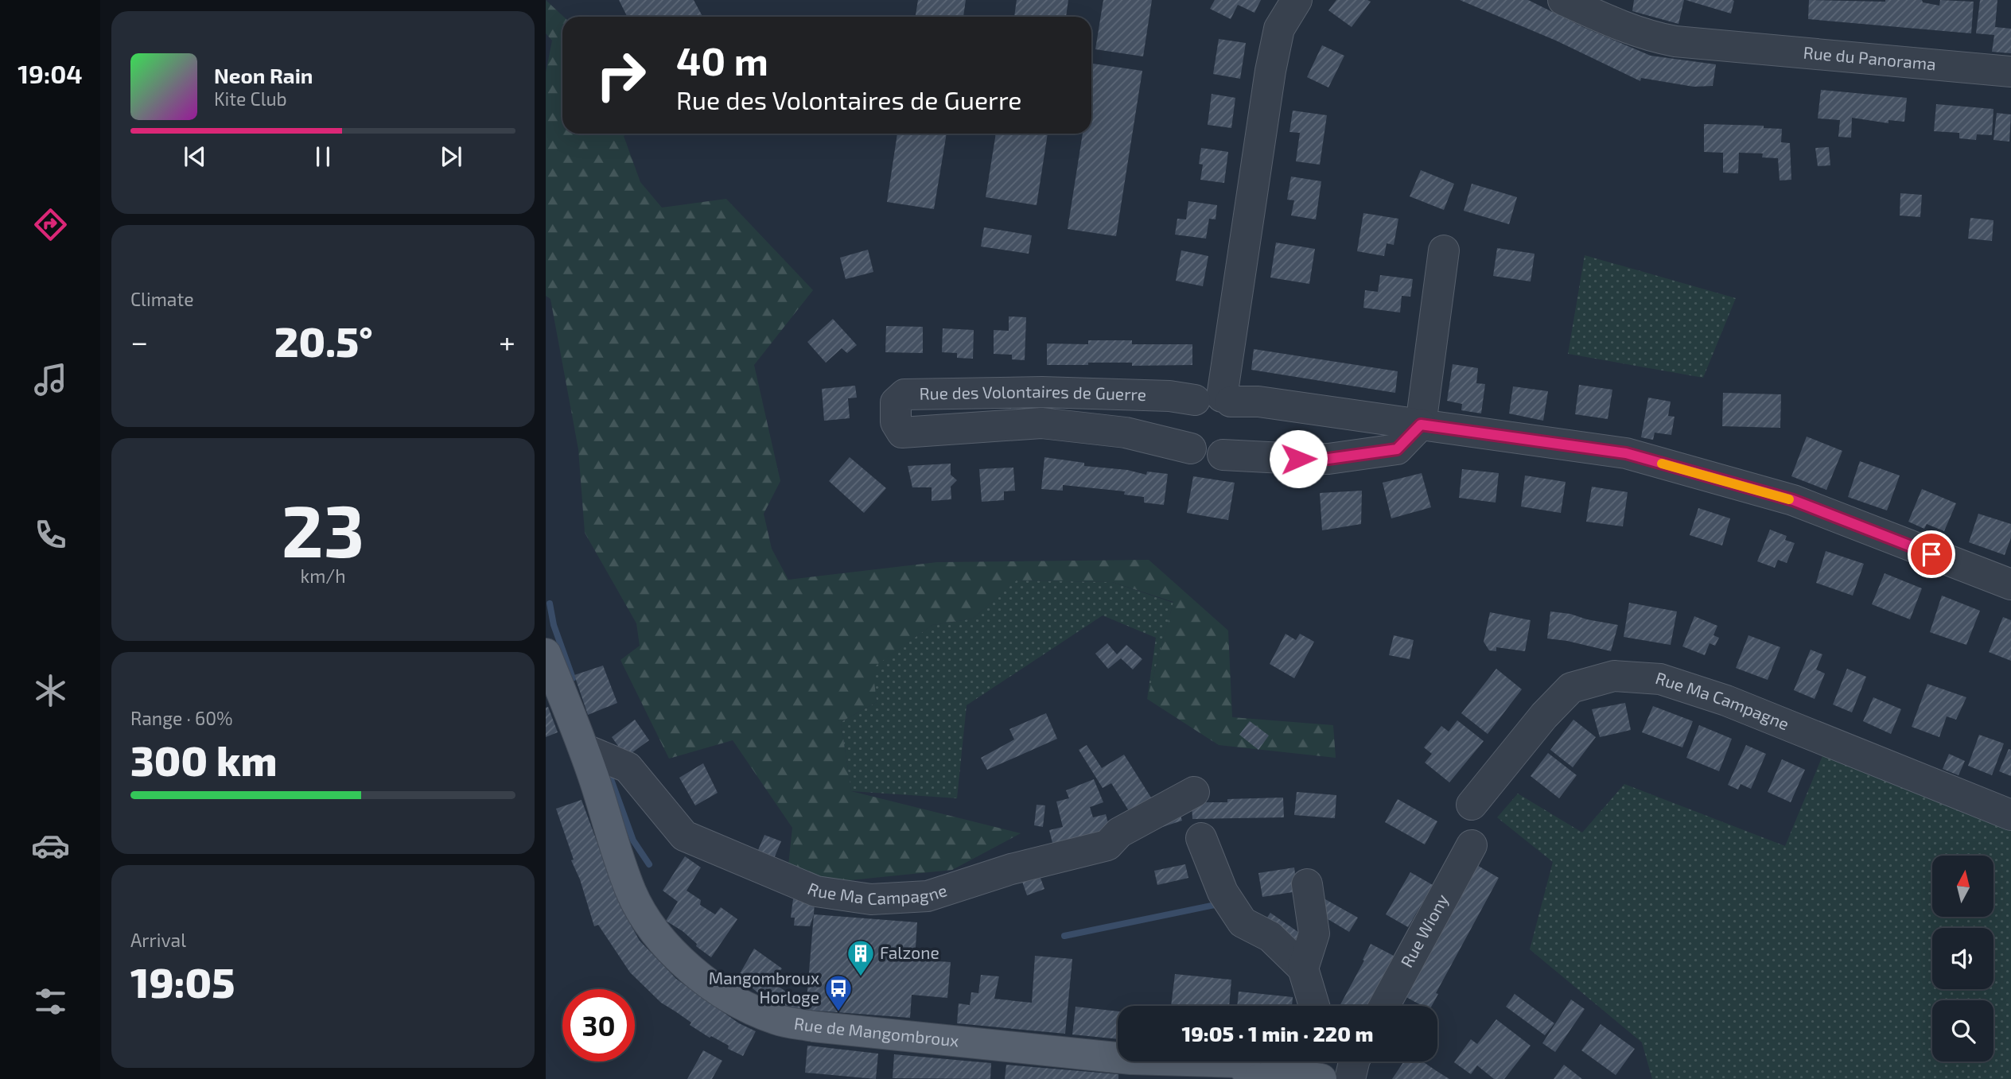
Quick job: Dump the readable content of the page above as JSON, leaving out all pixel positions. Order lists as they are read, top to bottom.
{
  "streets": {
    "main road": ["Rue de Mangombroux"],
    "street": [
      "Rue du Panorama",
      "Rue des Volontaires de Guerre",
      "Rue Ma Campagne",
      "Rue Wiony"
    ]
  },
  "crossings": [
    ["Rue Ma Campagne", "Rue de Mangombroux"]
  ],
  "places": {
    "building": ["Falzone"],
    "bus stop": ["Mangombroux Horloge"]
  },
  "north": "top",
  "page": {
    "tabs": "19:04",
    "turn": ["40 m", "Rue des Volontaires de Guerre"],
    "song": ["Neon Rain", "Kite Club"],
    "tile": [
      "Climate",
      ["23", "km/h"],
      ["Range · 60%", "300 km"],
      ["Arrival", "19:05"]
    ],
    "heat": ["−", "20.5°", "+"],
    "limit": "30",
    "trip": "19:05 · 1 min · 220 m"
  }
}
